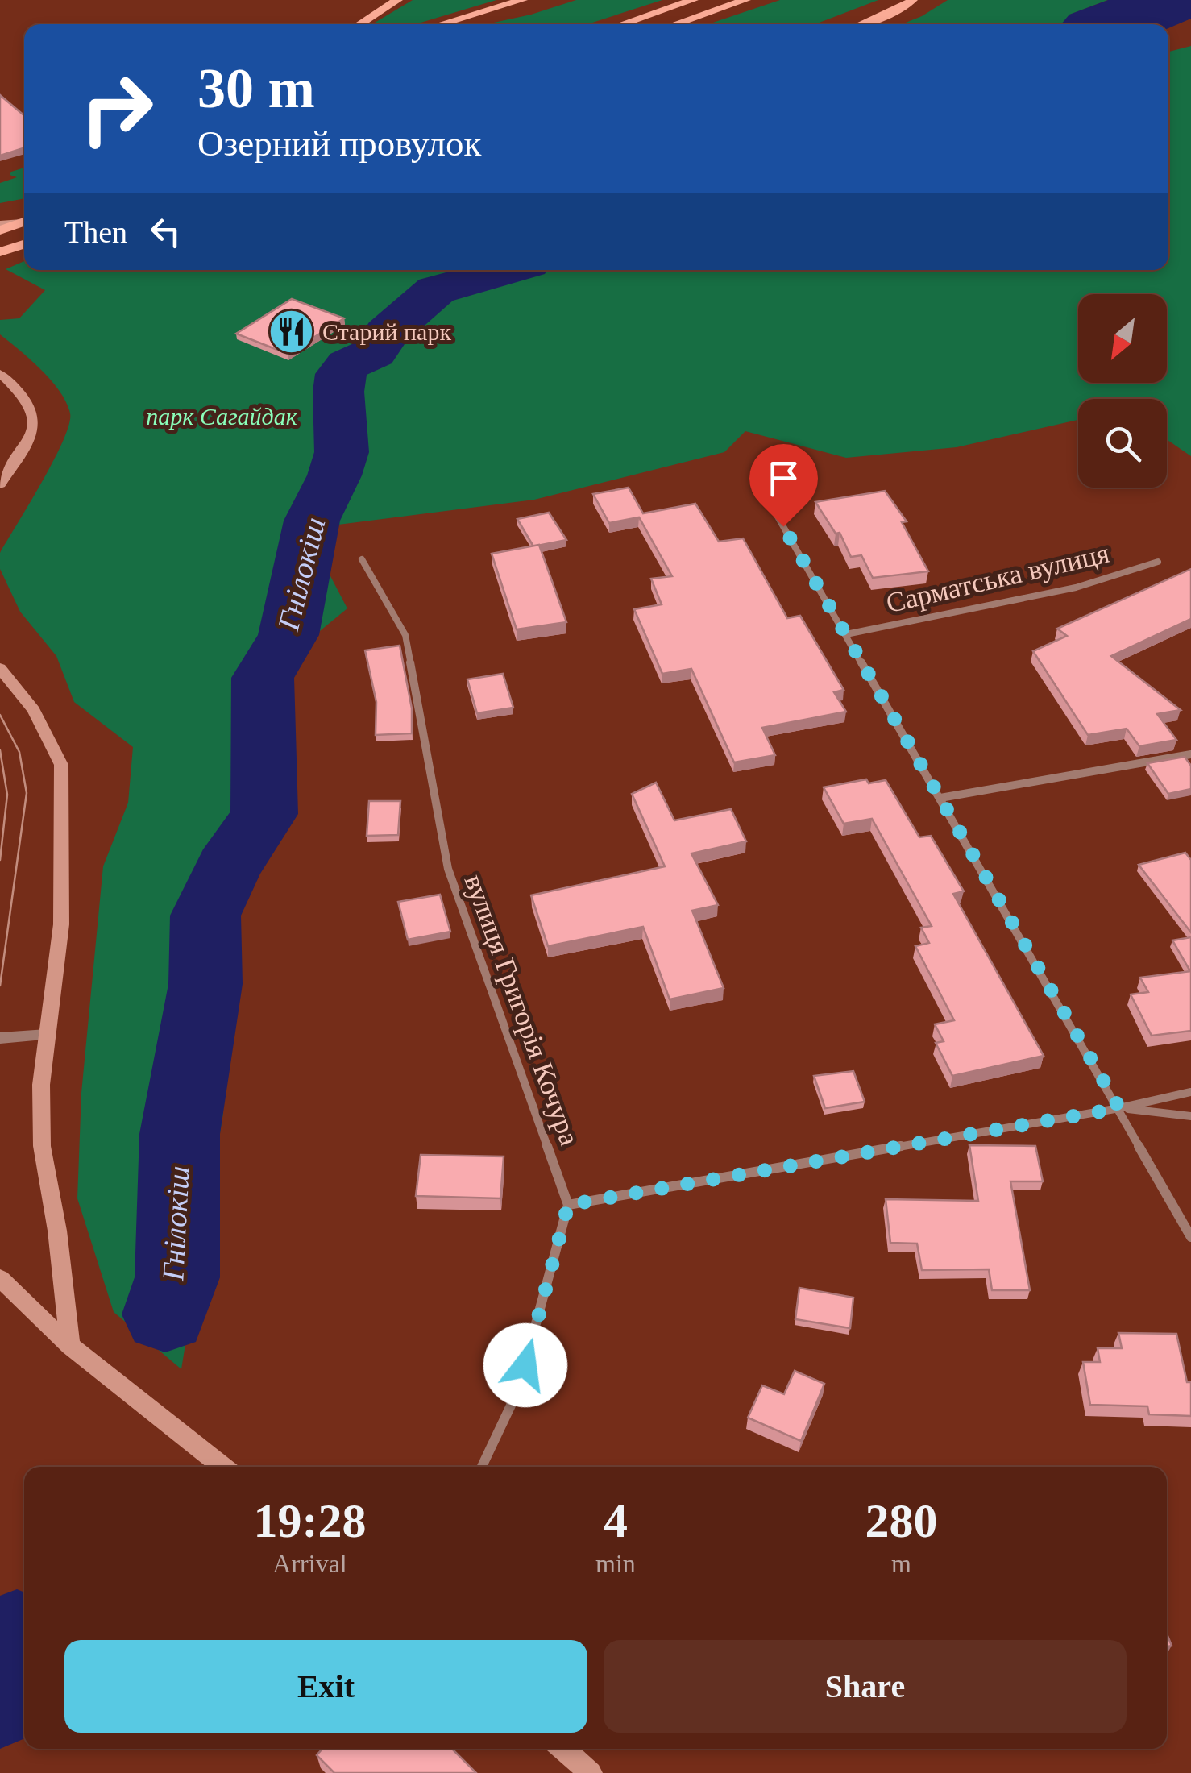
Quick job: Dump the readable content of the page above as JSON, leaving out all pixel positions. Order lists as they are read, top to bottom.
{
  "streets": {
    "street": ["Сарматська вулиця", "вулиця Григорія Кочура"]
  },
  "water": ["Гнілокіш"],
  "parks": ["парк Сагайдак"],
  "places": {
    "restaurant": ["Старий парк"]
  },
  "north": "bottom left",
  "page": {
    "turn": ["30 m", "Озерний провулок"],
    "then": "Then",
    "eta": [
      "19:28",
      "Arrival",
      "4",
      "min",
      "280",
      "m"
    ],
    "buttons": ["Exit", "Share"]
  }
}
